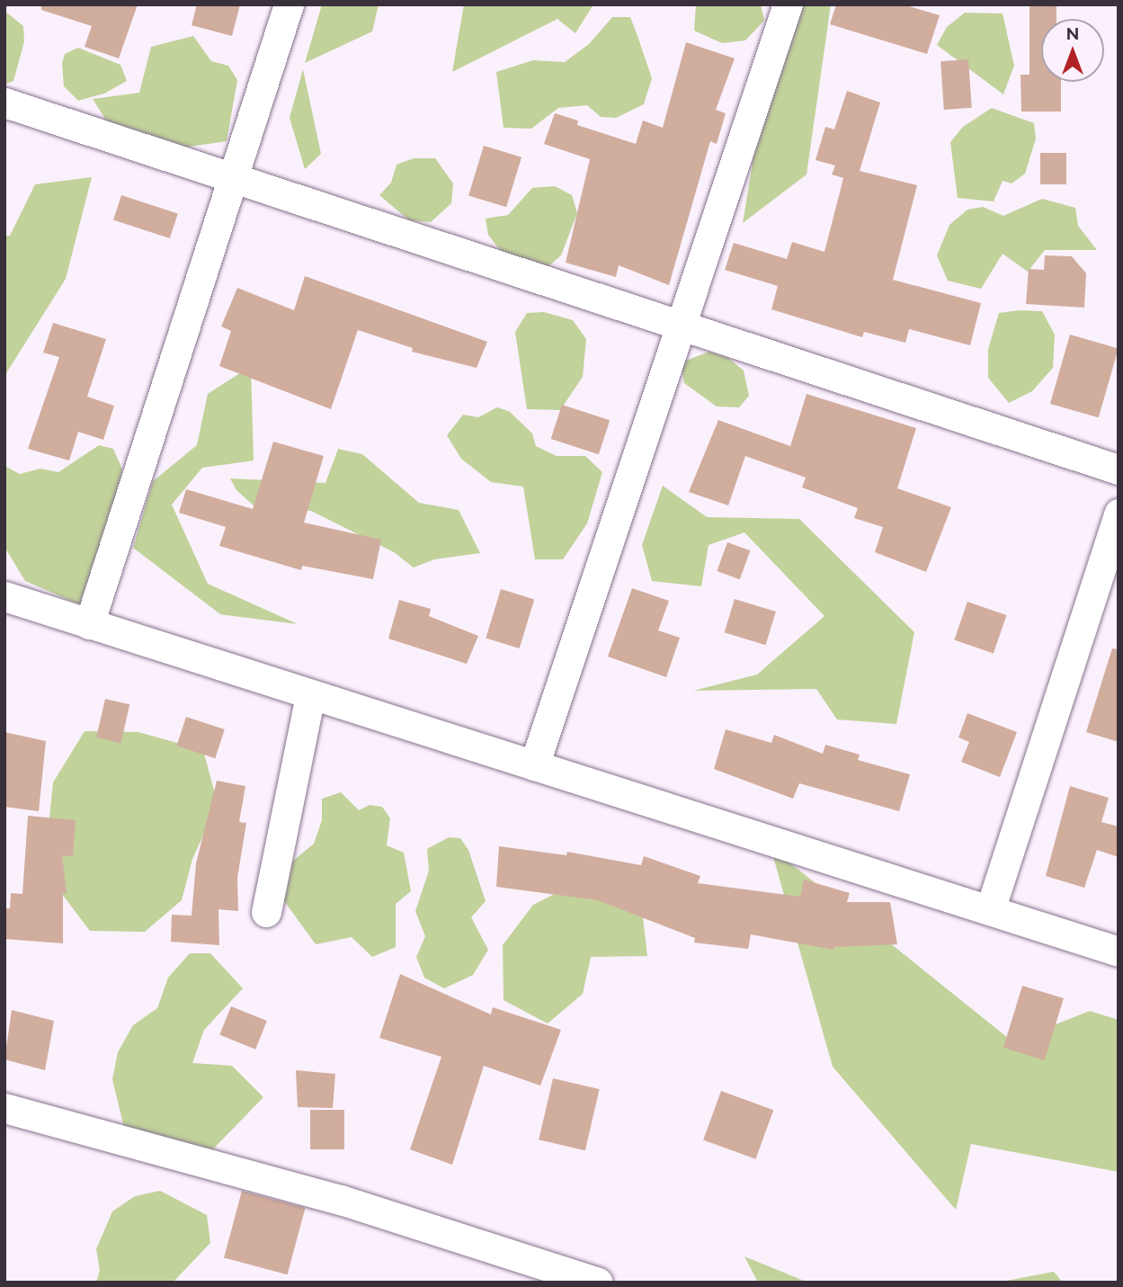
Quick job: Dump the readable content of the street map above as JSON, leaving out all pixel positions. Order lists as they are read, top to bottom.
{
  "north": "top"
}
